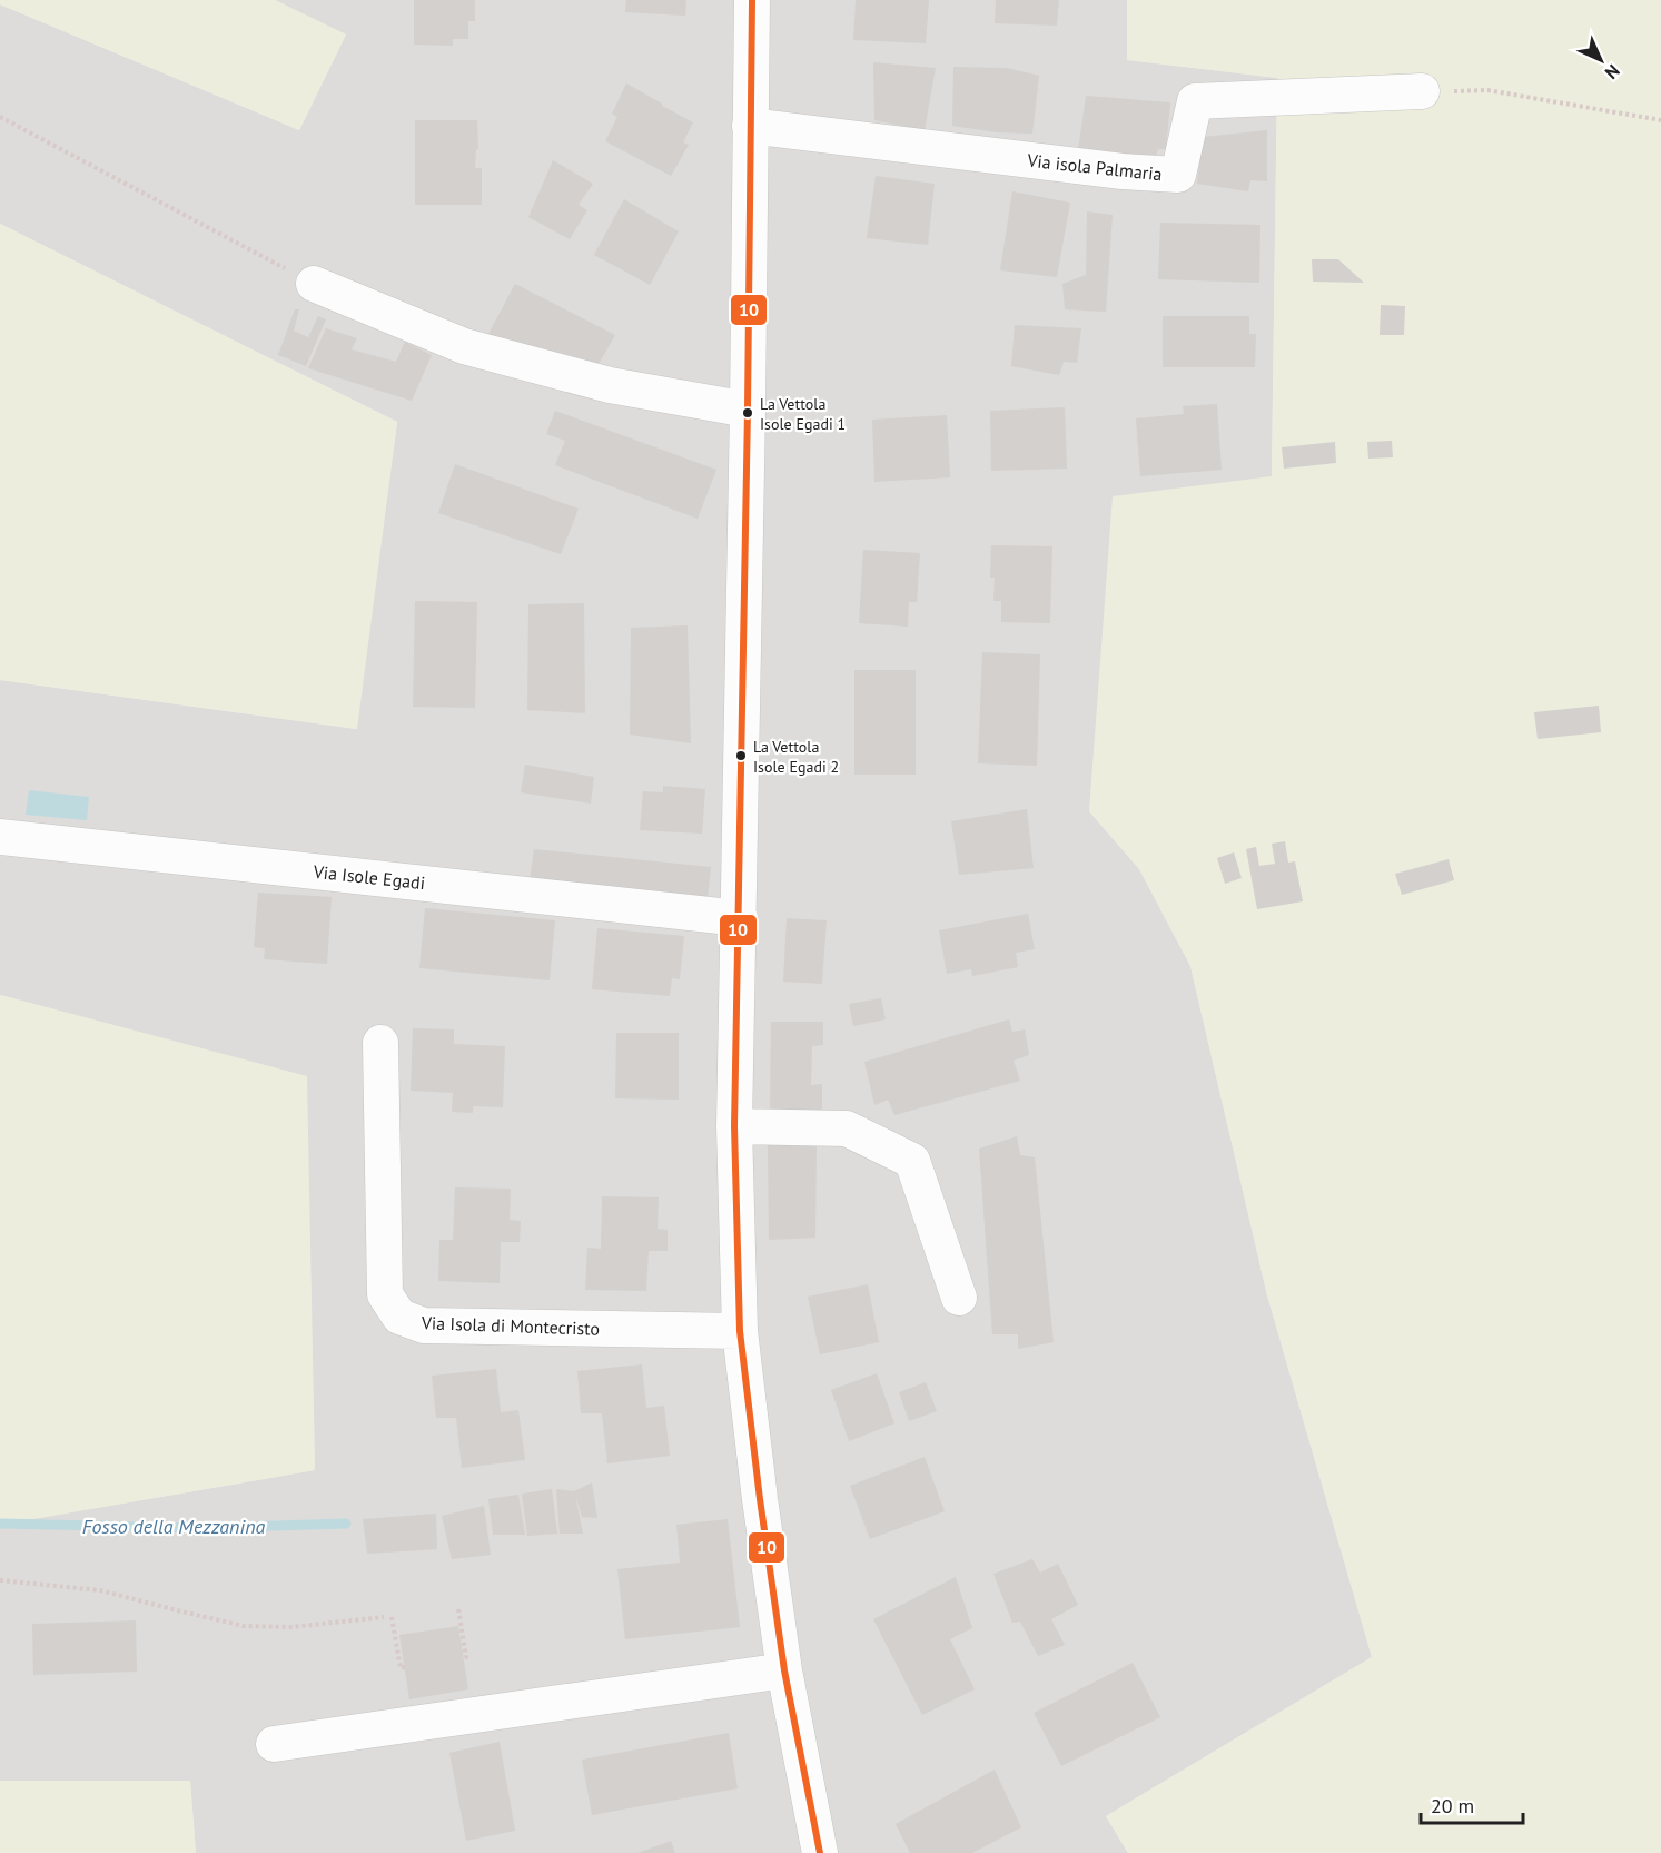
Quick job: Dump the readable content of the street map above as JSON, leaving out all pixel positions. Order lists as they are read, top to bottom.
{
  "streets": {
    "street": ["Via isola Palmaria", "Via Isole Egadi", "Via Isola di Montecristo"]
  },
  "water": ["Fosso della Mezzanina"],
  "places": ["La Vettola Isole Egadi 1", "La Vettola Isole Egadi 2"],
  "lines": ["transit line 10"],
  "scale_bar": "20 m",
  "north": "bottom right"
}
